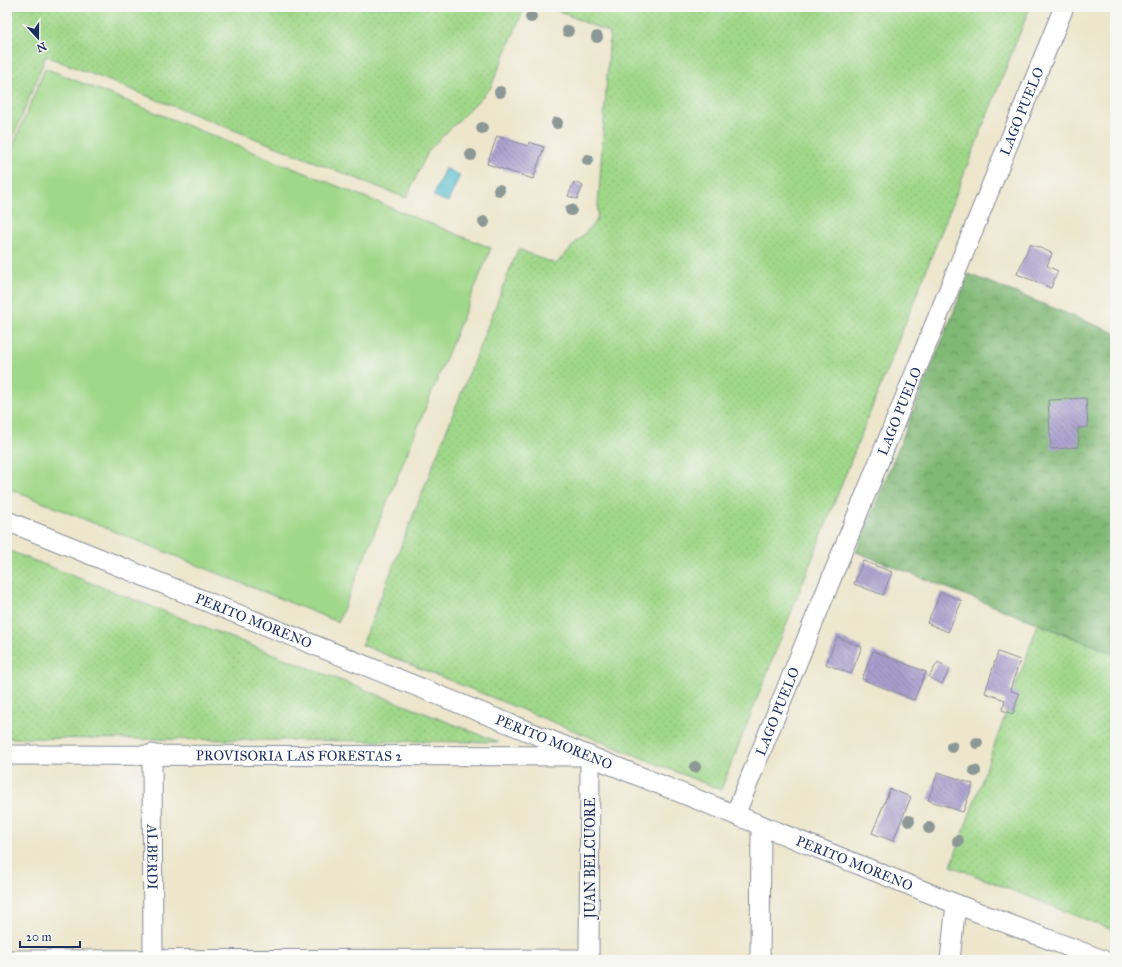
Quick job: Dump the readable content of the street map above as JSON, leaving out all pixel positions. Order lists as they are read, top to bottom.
{
  "streets": {
    "street": [
      "LAGO PUELO",
      "PERITO MORENO",
      "PROVISORIA LAS FORESTAS 2",
      "ALBERDI",
      "JUAN BELCUORE"
    ]
  },
  "crossings": [
    ["LAGO PUELO", "PERITO MORENO"],
    ["PERITO MORENO", "PROVISORIA LAS FORESTAS 2"],
    ["PERITO MORENO", "JUAN BELCUORE"],
    ["PROVISORIA LAS FORESTAS 2", "ALBERDI"],
    ["PROVISORIA LAS FORESTAS 2", "JUAN BELCUORE"]
  ],
  "scale_bar": "20 m",
  "north": "bottom"
}
